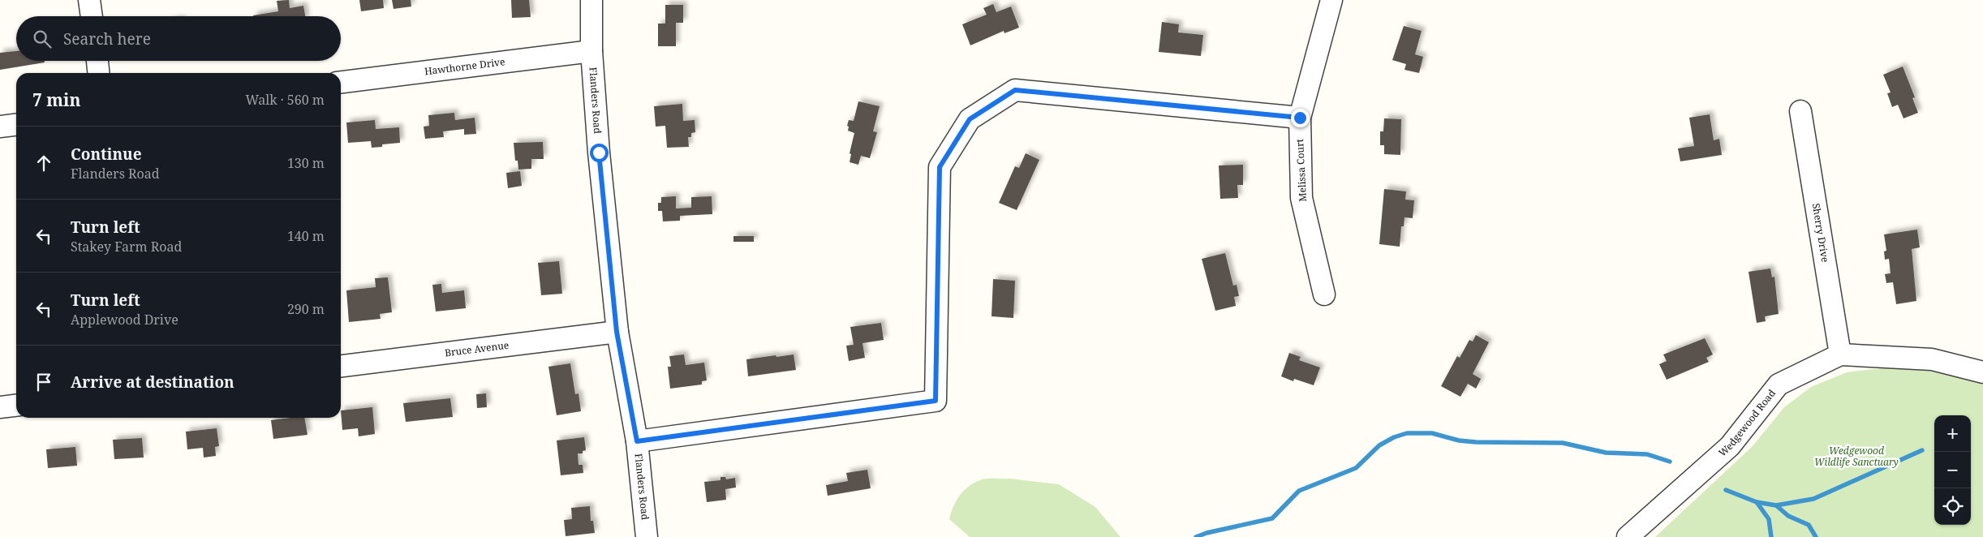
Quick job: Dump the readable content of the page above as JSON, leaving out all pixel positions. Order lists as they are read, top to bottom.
{
  "streets": {
    "street": [
      "Hawthorne Drive",
      "Flanders Road",
      "Melissa Court",
      "Sherry Drive",
      "Bruce Avenue",
      "Wedgewood Road"
    ]
  },
  "crossings": [
    ["Hawthorne Drive", "Flanders Road"],
    ["Flanders Road", "Bruce Avenue"],
    ["Sherry Drive", "Wedgewood Road"]
  ],
  "parks": ["Wedgewood Wildlife Sanctuary"],
  "page": {
    "search": "Search here",
    "heading": ["7 min", "Walk · 560 m"],
    "list": [
      ["Continue", "Flanders Road", "130 m"],
      ["Turn left", "Stakey Farm Road", "140 m"],
      ["Turn left", "Applewood Drive", "290 m"],
      "Arrive at destination"
    ],
    "map_buttons": ["+", "−"]
  }
}
